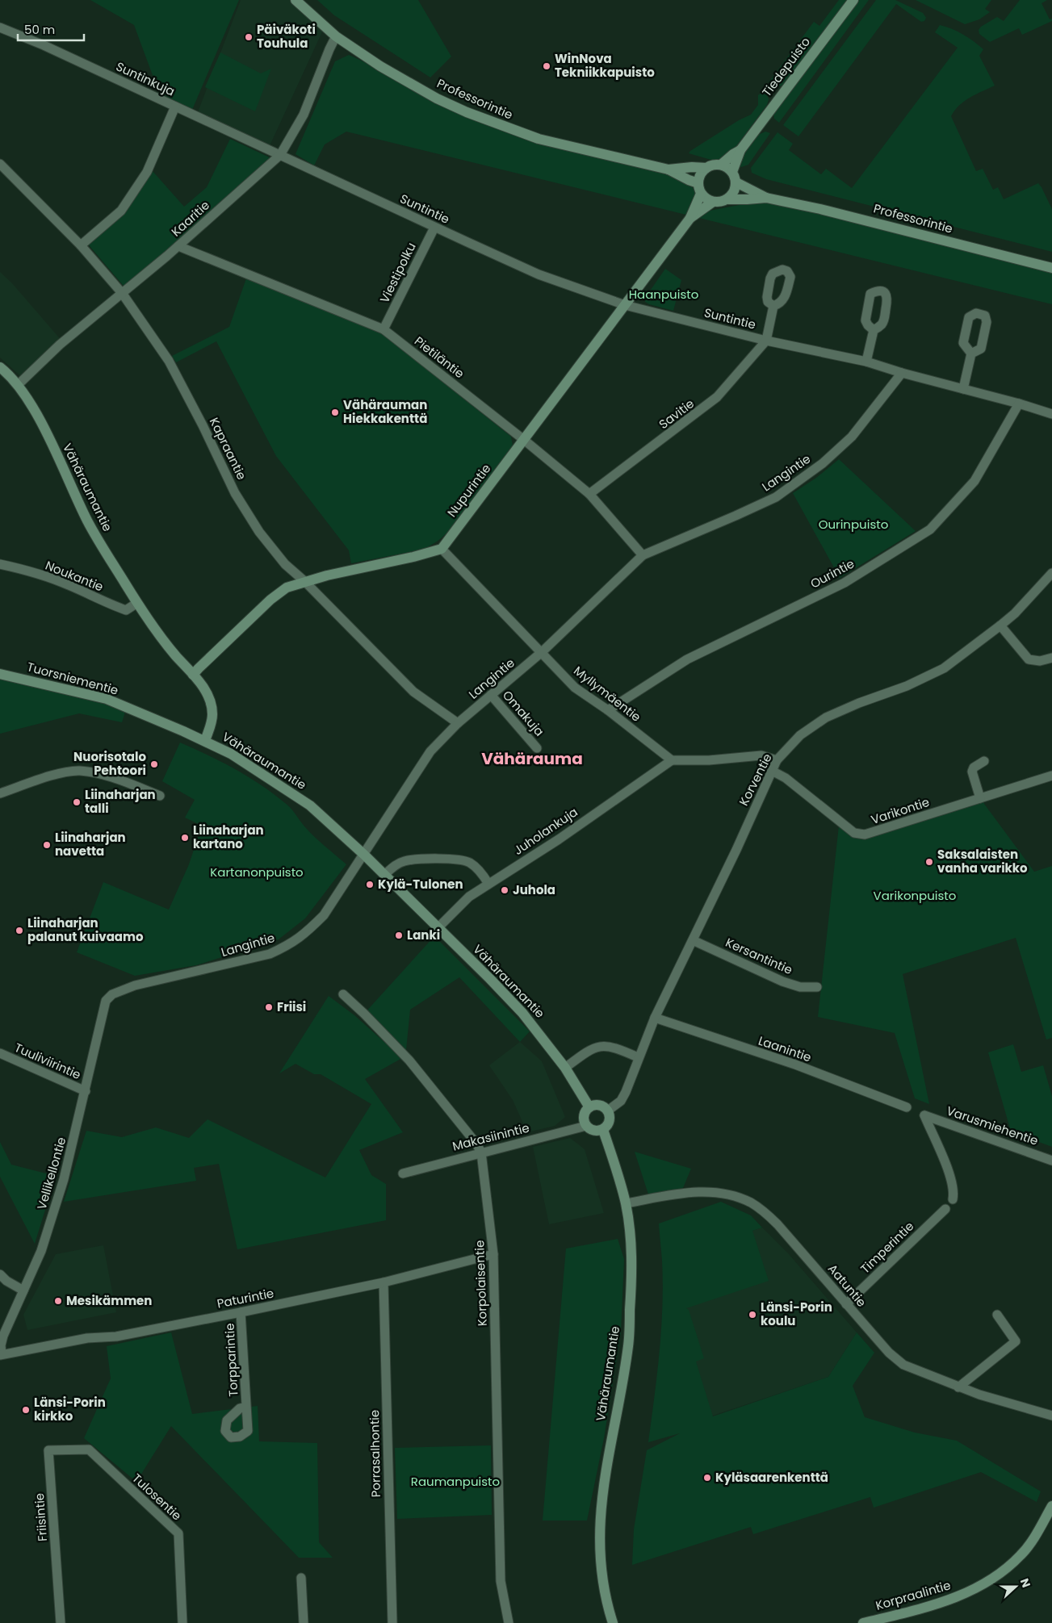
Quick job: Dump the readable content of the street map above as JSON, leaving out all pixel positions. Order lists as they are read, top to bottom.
{
  "streets": {
    "main road": [
      "Tiedepuisto",
      "Professorintie",
      "Vähäraumantie",
      "Nupurintie",
      "Tuorsniementie",
      "Korpraalintie"
    ],
    "street": [
      "Suntinkuja",
      "Suntintie",
      "Kaaritie",
      "Viestipolku",
      "Pietiläntie",
      "Savitie",
      "Kapraantie",
      "Langintie",
      "Ourintie",
      "Noukantie",
      "Myllymäentie",
      "Omakuja",
      "Korventie",
      "Varikontie",
      "Juholankuja",
      "Kersantintie",
      "Laanintie",
      "Tuuliviirintie",
      "Varusmiehentie",
      "Makasiinintie",
      "Vellikellontie",
      "Timperintie",
      "Korpolaisentie",
      "Aatuntie",
      "Paturintie",
      "Torpparintie",
      "Porrasalhontie",
      "Tulosentie",
      "Friisintie"
    ]
  },
  "crossings": [
    ["Tiedepuisto", "Professorintie"],
    ["Tiedepuisto", "Nupurintie"],
    ["Suntinkuja", "Suntintie"],
    ["Suntinkuja", "Kaaritie"],
    ["Professorintie", "Kaaritie"],
    ["Professorintie", "Nupurintie"],
    ["Suntintie", "Kaaritie"],
    ["Suntintie", "Viestipolku"],
    ["Suntintie", "Savitie"],
    ["Suntintie", "Langintie"],
    ["Suntintie", "Nupurintie"],
    ["Suntintie", "Ourintie"],
    ["Kaaritie", "Pietiläntie"],
    ["Kaaritie", "Kapraantie"],
    ["Kaaritie", "Vähäraumantie"],
    ["Viestipolku", "Pietiläntie"],
    ["Pietiläntie", "Savitie"],
    ["Pietiläntie", "Langintie"],
    ["Pietiläntie", "Nupurintie"],
    ["Kapraantie", "Langintie"],
    ["Langintie", "Vähäraumantie"],
    ["Langintie", "Myllymäentie"],
    ["Langintie", "Omakuja"],
    ["Langintie", "Vellikellontie"],
    ["Vähäraumantie", "Noukantie"],
    ["Vähäraumantie", "Tuorsniementie"],
    ["Vähäraumantie", "Korventie"],
    ["Vähäraumantie", "Juholankuja"],
    ["Vähäraumantie", "Makasiinintie"],
    ["Vähäraumantie", "Aatuntie"],
    ["Nupurintie", "Myllymäentie"],
    ["Ourintie", "Myllymäentie"],
    ["Myllymäentie", "Juholankuja"],
    ["Korventie", "Varikontie"],
    ["Korventie", "Kersantintie"],
    ["Korventie", "Laanintie"],
    ["Korventie", "Makasiinintie"],
    ["Tuuliviirintie", "Vellikellontie"],
    ["Makasiinintie", "Korpolaisentie"],
    ["Vellikellontie", "Paturintie"],
    ["Timperintie", "Aatuntie"],
    ["Korpolaisentie", "Paturintie"],
    ["Paturintie", "Torpparintie"],
    ["Paturintie", "Porrasalhontie"],
    ["Tulosentie", "Friisintie"]
  ],
  "districts": ["Vähärauma"],
  "parks": [
    "Haanpuisto",
    "Ourinpuisto",
    "Kartanonpuisto",
    "Varikonpuisto",
    "Raumanpuisto"
  ],
  "places": [
    "Päiväkoti Touhula",
    "WinNova Tekniikkapuisto",
    "Vähärauman Hiekkakenttä",
    "Nuorisotalo Pehtoori",
    "Liinaharjan talli",
    "Liinaharjan kartano",
    "Liinaharjan navetta",
    "Saksalaisten vanha varikko",
    "Kylä-Tulonen",
    "Juhola",
    "Liinaharjan palanut kuivaamo",
    "Lanki",
    "Friisi",
    "Mesikämmen",
    "Länsi-Porin koulu",
    "Länsi-Porin kirkko",
    "Kyläsaarenkenttä"
  ],
  "scale_bar": "50 m",
  "north": "right"
}
